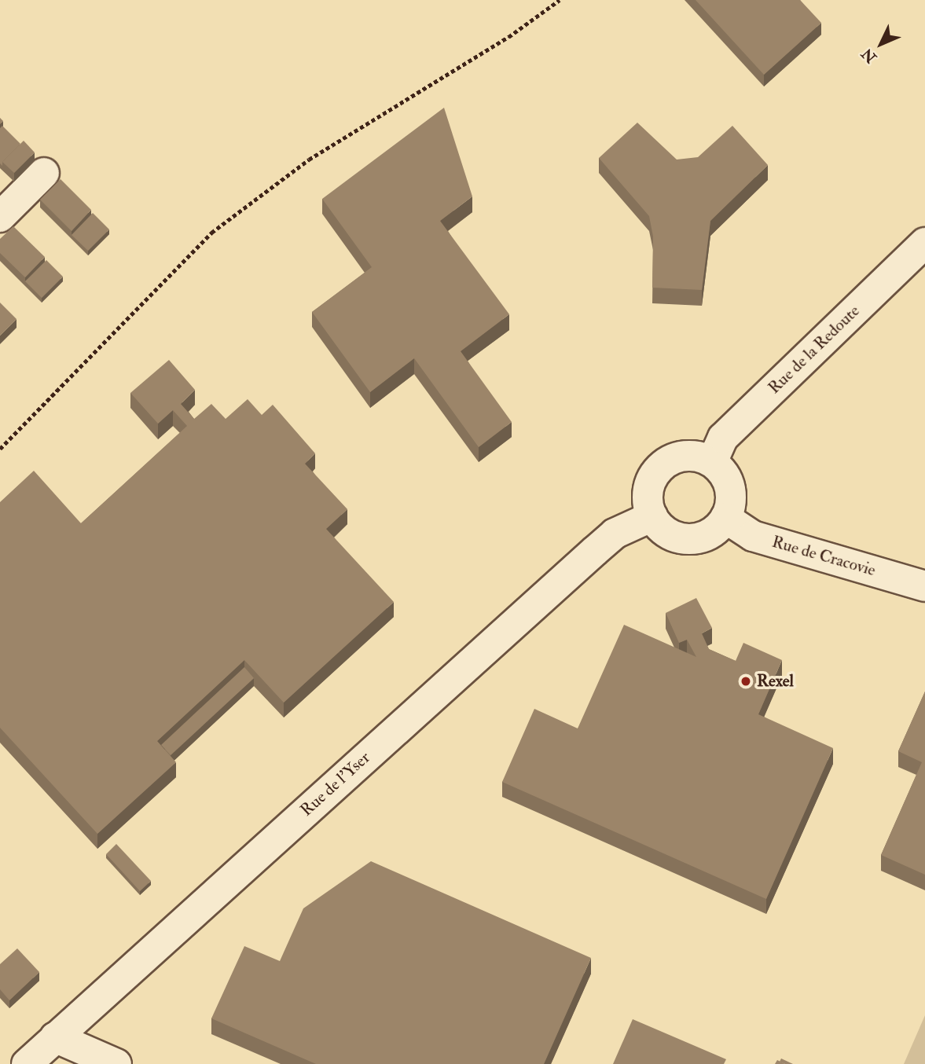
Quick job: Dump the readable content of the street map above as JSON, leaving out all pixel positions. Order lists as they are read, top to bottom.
{
  "streets": {
    "street": ["Rue de la Redoute", "Rue de Cracovie", "Rue de l'Yser"]
  },
  "crossings": [
    ["Rue de la Redoute", "Rue de Cracovie"],
    ["Rue de la Redoute", "Rue de l'Yser"],
    ["Rue de Cracovie", "Rue de l'Yser"]
  ],
  "places": ["Rexel"],
  "north": "bottom left"
}
